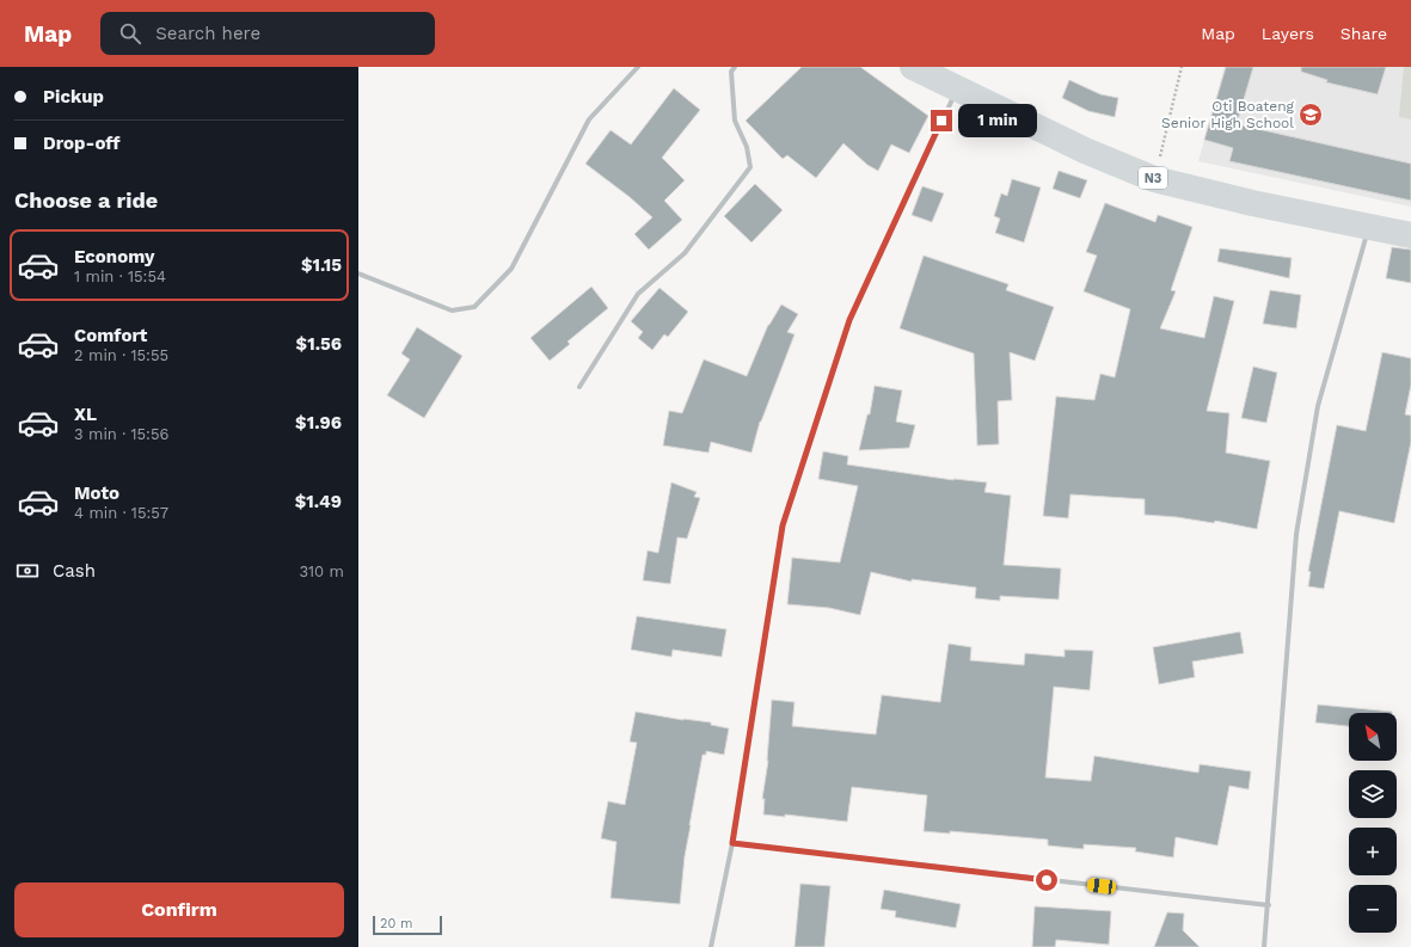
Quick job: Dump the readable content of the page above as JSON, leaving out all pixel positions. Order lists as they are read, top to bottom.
{
  "streets": {
    "main road": ["N3"]
  },
  "places": {
    "school or university": ["Oti Boateng Senior High School"]
  },
  "scale_bar": "20 m",
  "north": "top left",
  "page": {
    "header": "Map",
    "search": "Search here",
    "nav": ["Map", "Layers", "Share"],
    "banner": ["Pickup", "Drop-off"],
    "bubble": "1 min",
    "heading": "Choose a ride",
    "list": [
      {
        "name": "Economy",
        "note": "1 min · 15:54",
        "value": "$1.15"
      },
      {
        "name": "Comfort",
        "note": "2 min · 15:55",
        "value": "$1.56"
      },
      {
        "name": "XL",
        "note": "3 min · 15:56",
        "value": "$1.96"
      },
      {
        "name": "Moto",
        "note": "4 min · 15:57",
        "value": "$1.49"
      }
    ],
    "pay": ["Cash", "310 m"],
    "map_buttons": ["+", "−"],
    "buttons": "Confirm",
    "scale": "20 m"
  }
}
